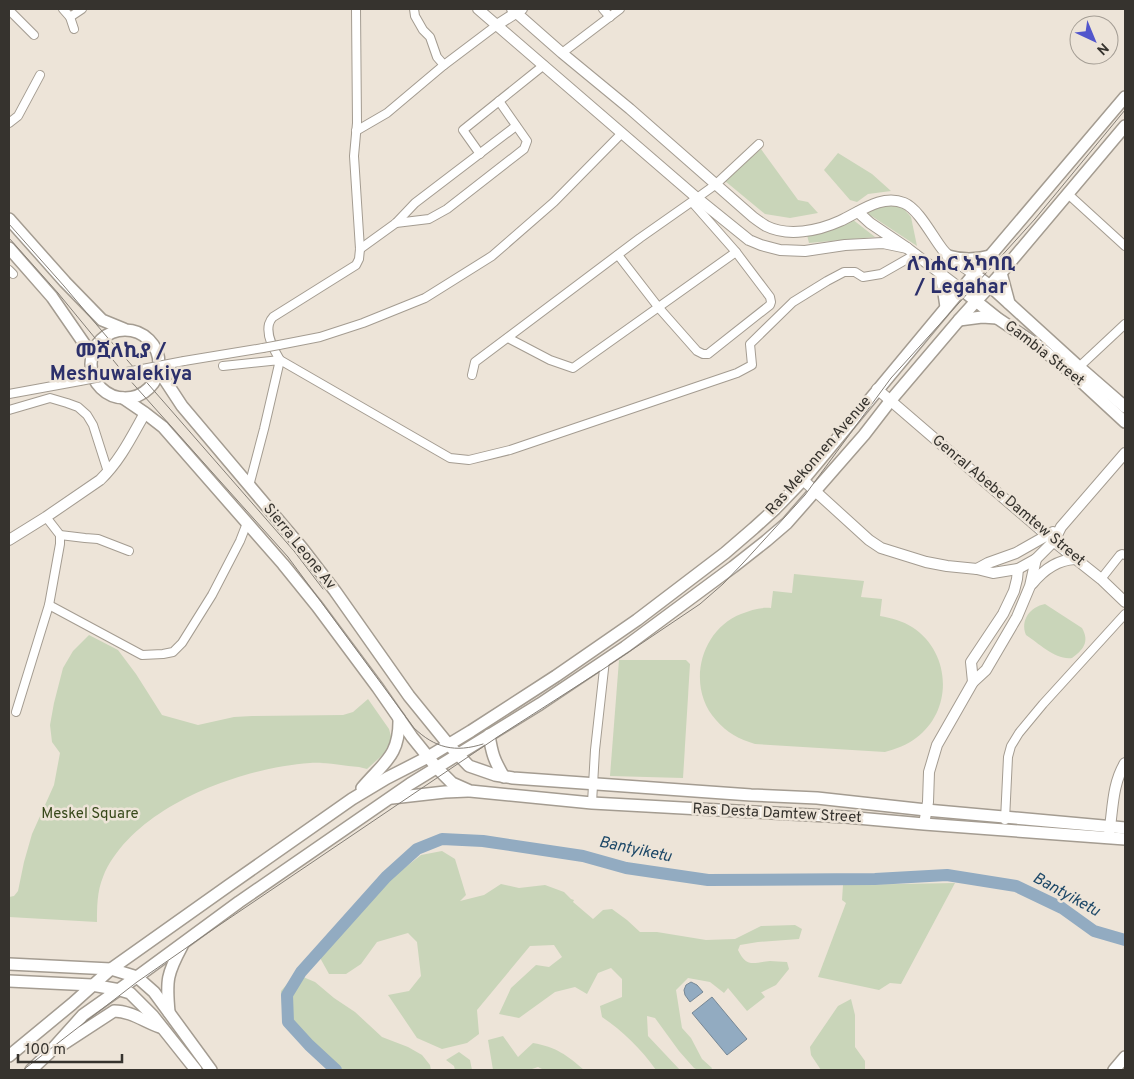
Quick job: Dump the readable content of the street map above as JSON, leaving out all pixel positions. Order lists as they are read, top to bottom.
{
  "streets": {
    "main road": [
      "Gambia Street",
      "Ras Mekonnen Avenue",
      "Genral Abebe Damtew Street",
      "Sierra Leone Av",
      "Ras Desta Damtew Street"
    ]
  },
  "crossings": [
    ["Gambia Street", "Ras Mekonnen Avenue"],
    ["Ras Mekonnen Avenue", "Genral Abebe Damtew Street"],
    ["Ras Mekonnen Avenue", "Sierra Leone Av"],
    ["Ras Mekonnen Avenue", "Ras Desta Damtew Street"],
    ["Sierra Leone Av", "Ras Desta Damtew Street"]
  ],
  "districts": ["ለገሐር አካባቢ / Legahar", "መሿለኪያ / Meshuwalekiya"],
  "water": ["Bantyiketu"],
  "parks": ["Meskel Square"],
  "scale_bar": "100 m",
  "north": "bottom right"
}
